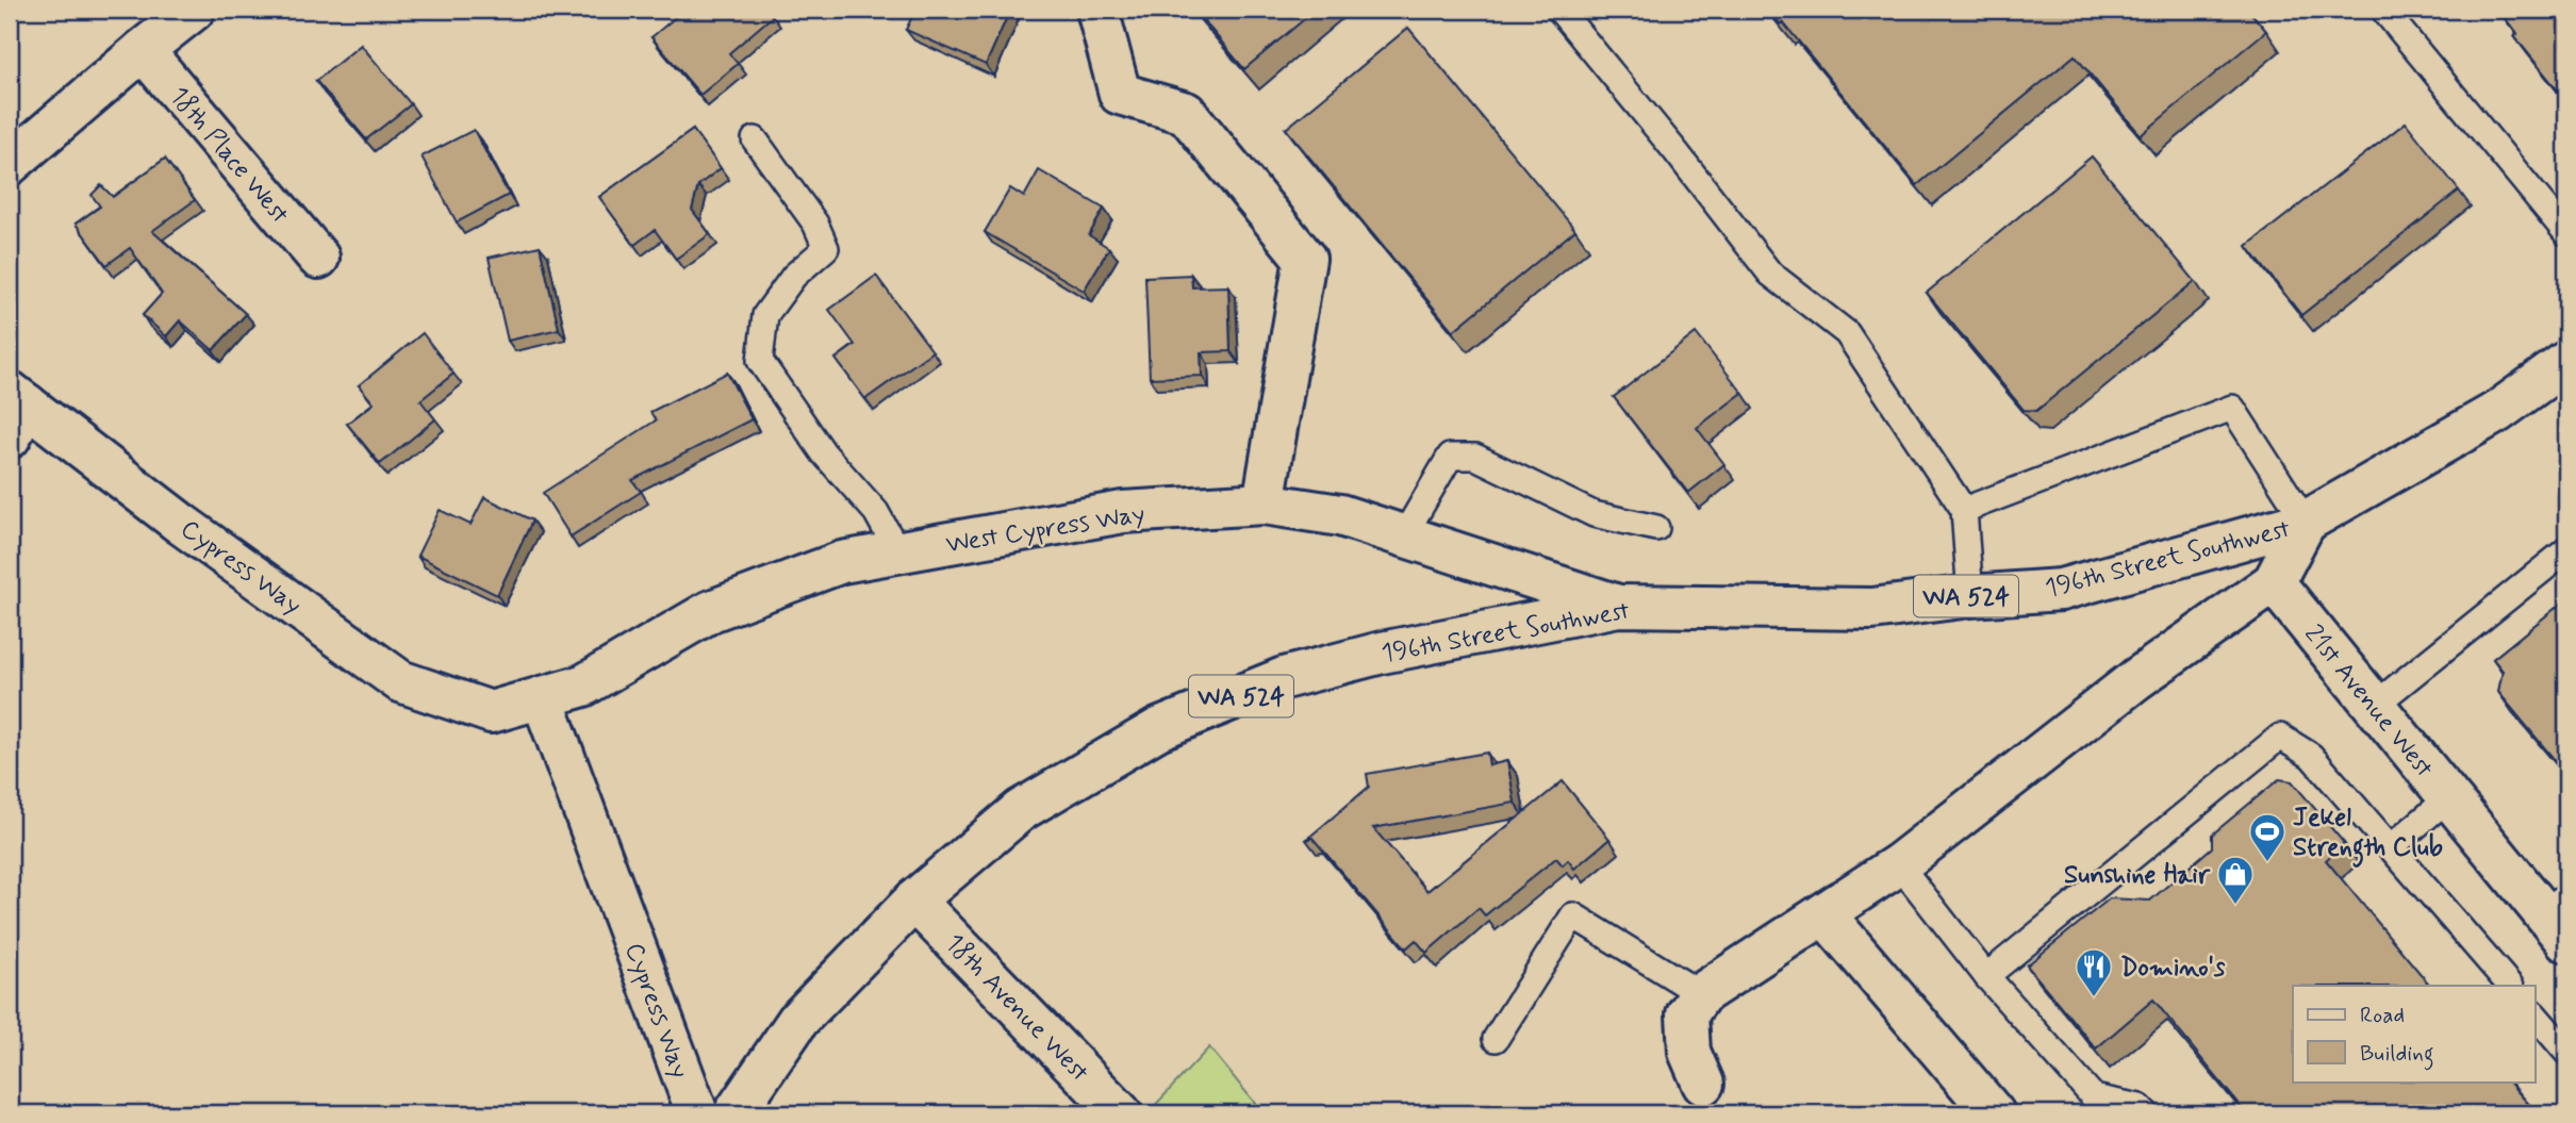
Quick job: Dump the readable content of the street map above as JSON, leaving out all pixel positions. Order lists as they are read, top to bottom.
{
  "streets": {
    "street": [
      "18th Place West",
      "West Cypress Way",
      "196th Street Southwest",
      "Cypress Way",
      "WA 524",
      "21st Avenue West",
      "18th Avenue West"
    ]
  },
  "crossings": [
    ["West Cypress Way", "196th Street Southwest"],
    ["West Cypress Way", "Cypress Way"],
    ["196th Street Southwest", "18th Avenue West"]
  ],
  "places": {
    "sports": ["Jekel Strength Club"],
    "shop": ["Sunshine Hair"],
    "restaurant": ["Domino's"]
  },
  "legend": ["Road", "Building"]
}
